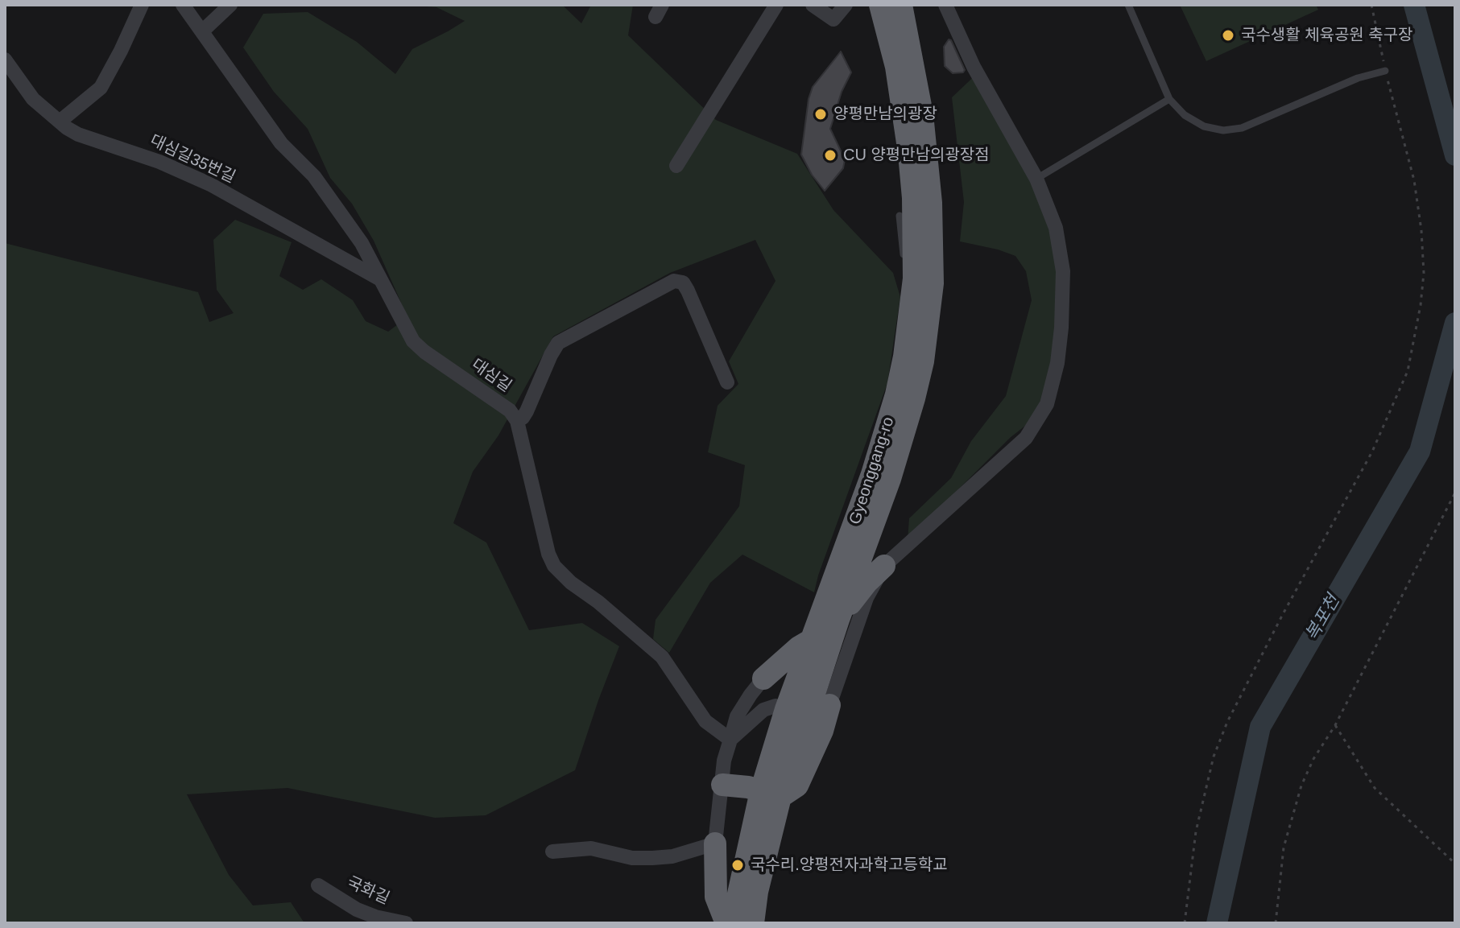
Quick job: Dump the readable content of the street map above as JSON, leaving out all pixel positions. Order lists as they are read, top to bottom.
{
  "streets": {
    "highway": ["Gyeonggang-ro"],
    "street": ["대심길35번길", "대심길", "국화길"]
  },
  "crossings": [
    ["대심길35번길", "대심길"]
  ],
  "water": ["복포천"],
  "places": [
    "국수생활 체육공원 축구장",
    "양평만남의광장",
    "CU 양평만남의광장점",
    "국수리.양평전자과학고등학교"
  ]
}
